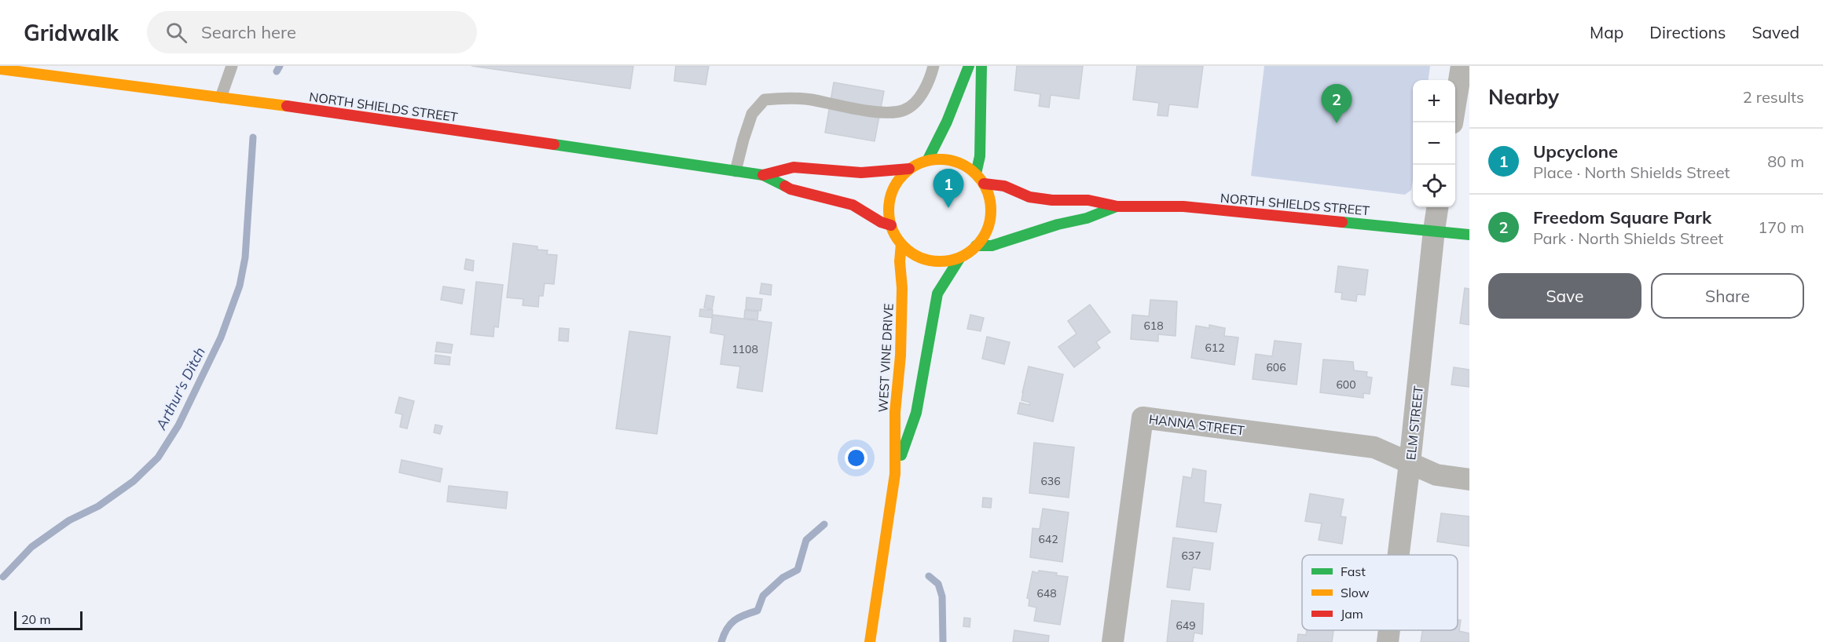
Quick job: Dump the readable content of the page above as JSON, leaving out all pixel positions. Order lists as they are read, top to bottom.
{
  "streets": {
    "main road": ["NORTH SHIELDS STREET", "WEST VINE DRIVE"],
    "street": ["ELM STREET", "HANNA STREET"]
  },
  "crossings": [
    ["NORTH SHIELDS STREET", "WEST VINE DRIVE"],
    ["NORTH SHIELDS STREET", "ELM STREET"],
    ["ELM STREET", "HANNA STREET"]
  ],
  "water": ["Arthur's Ditch"],
  "house_numbers": [
    "618",
    "612",
    "1108",
    "606",
    "600",
    "636",
    "642",
    "637",
    "648",
    "649"
  ],
  "legend": ["Fast", "Slow", "Jam"],
  "scale_bar": "20 m",
  "page": {
    "header": "Gridwalk",
    "search": "Search here",
    "nav": ["Map", "Directions", "Saved"],
    "heading": ["Nearby", "2 results"],
    "map_buttons": ["+", "−"],
    "pins": ["2", "1"],
    "list": [
      {
        "mark": "1",
        "name": "Upcyclone",
        "note": "Place · North Shields Street",
        "value": "80 m"
      },
      {
        "mark": "2",
        "name": "Freedom Square Park",
        "note": "Park · North Shields Street",
        "value": "170 m"
      }
    ],
    "buttons": ["Save", "Share"],
    "scale": "20 m"
  }
}
